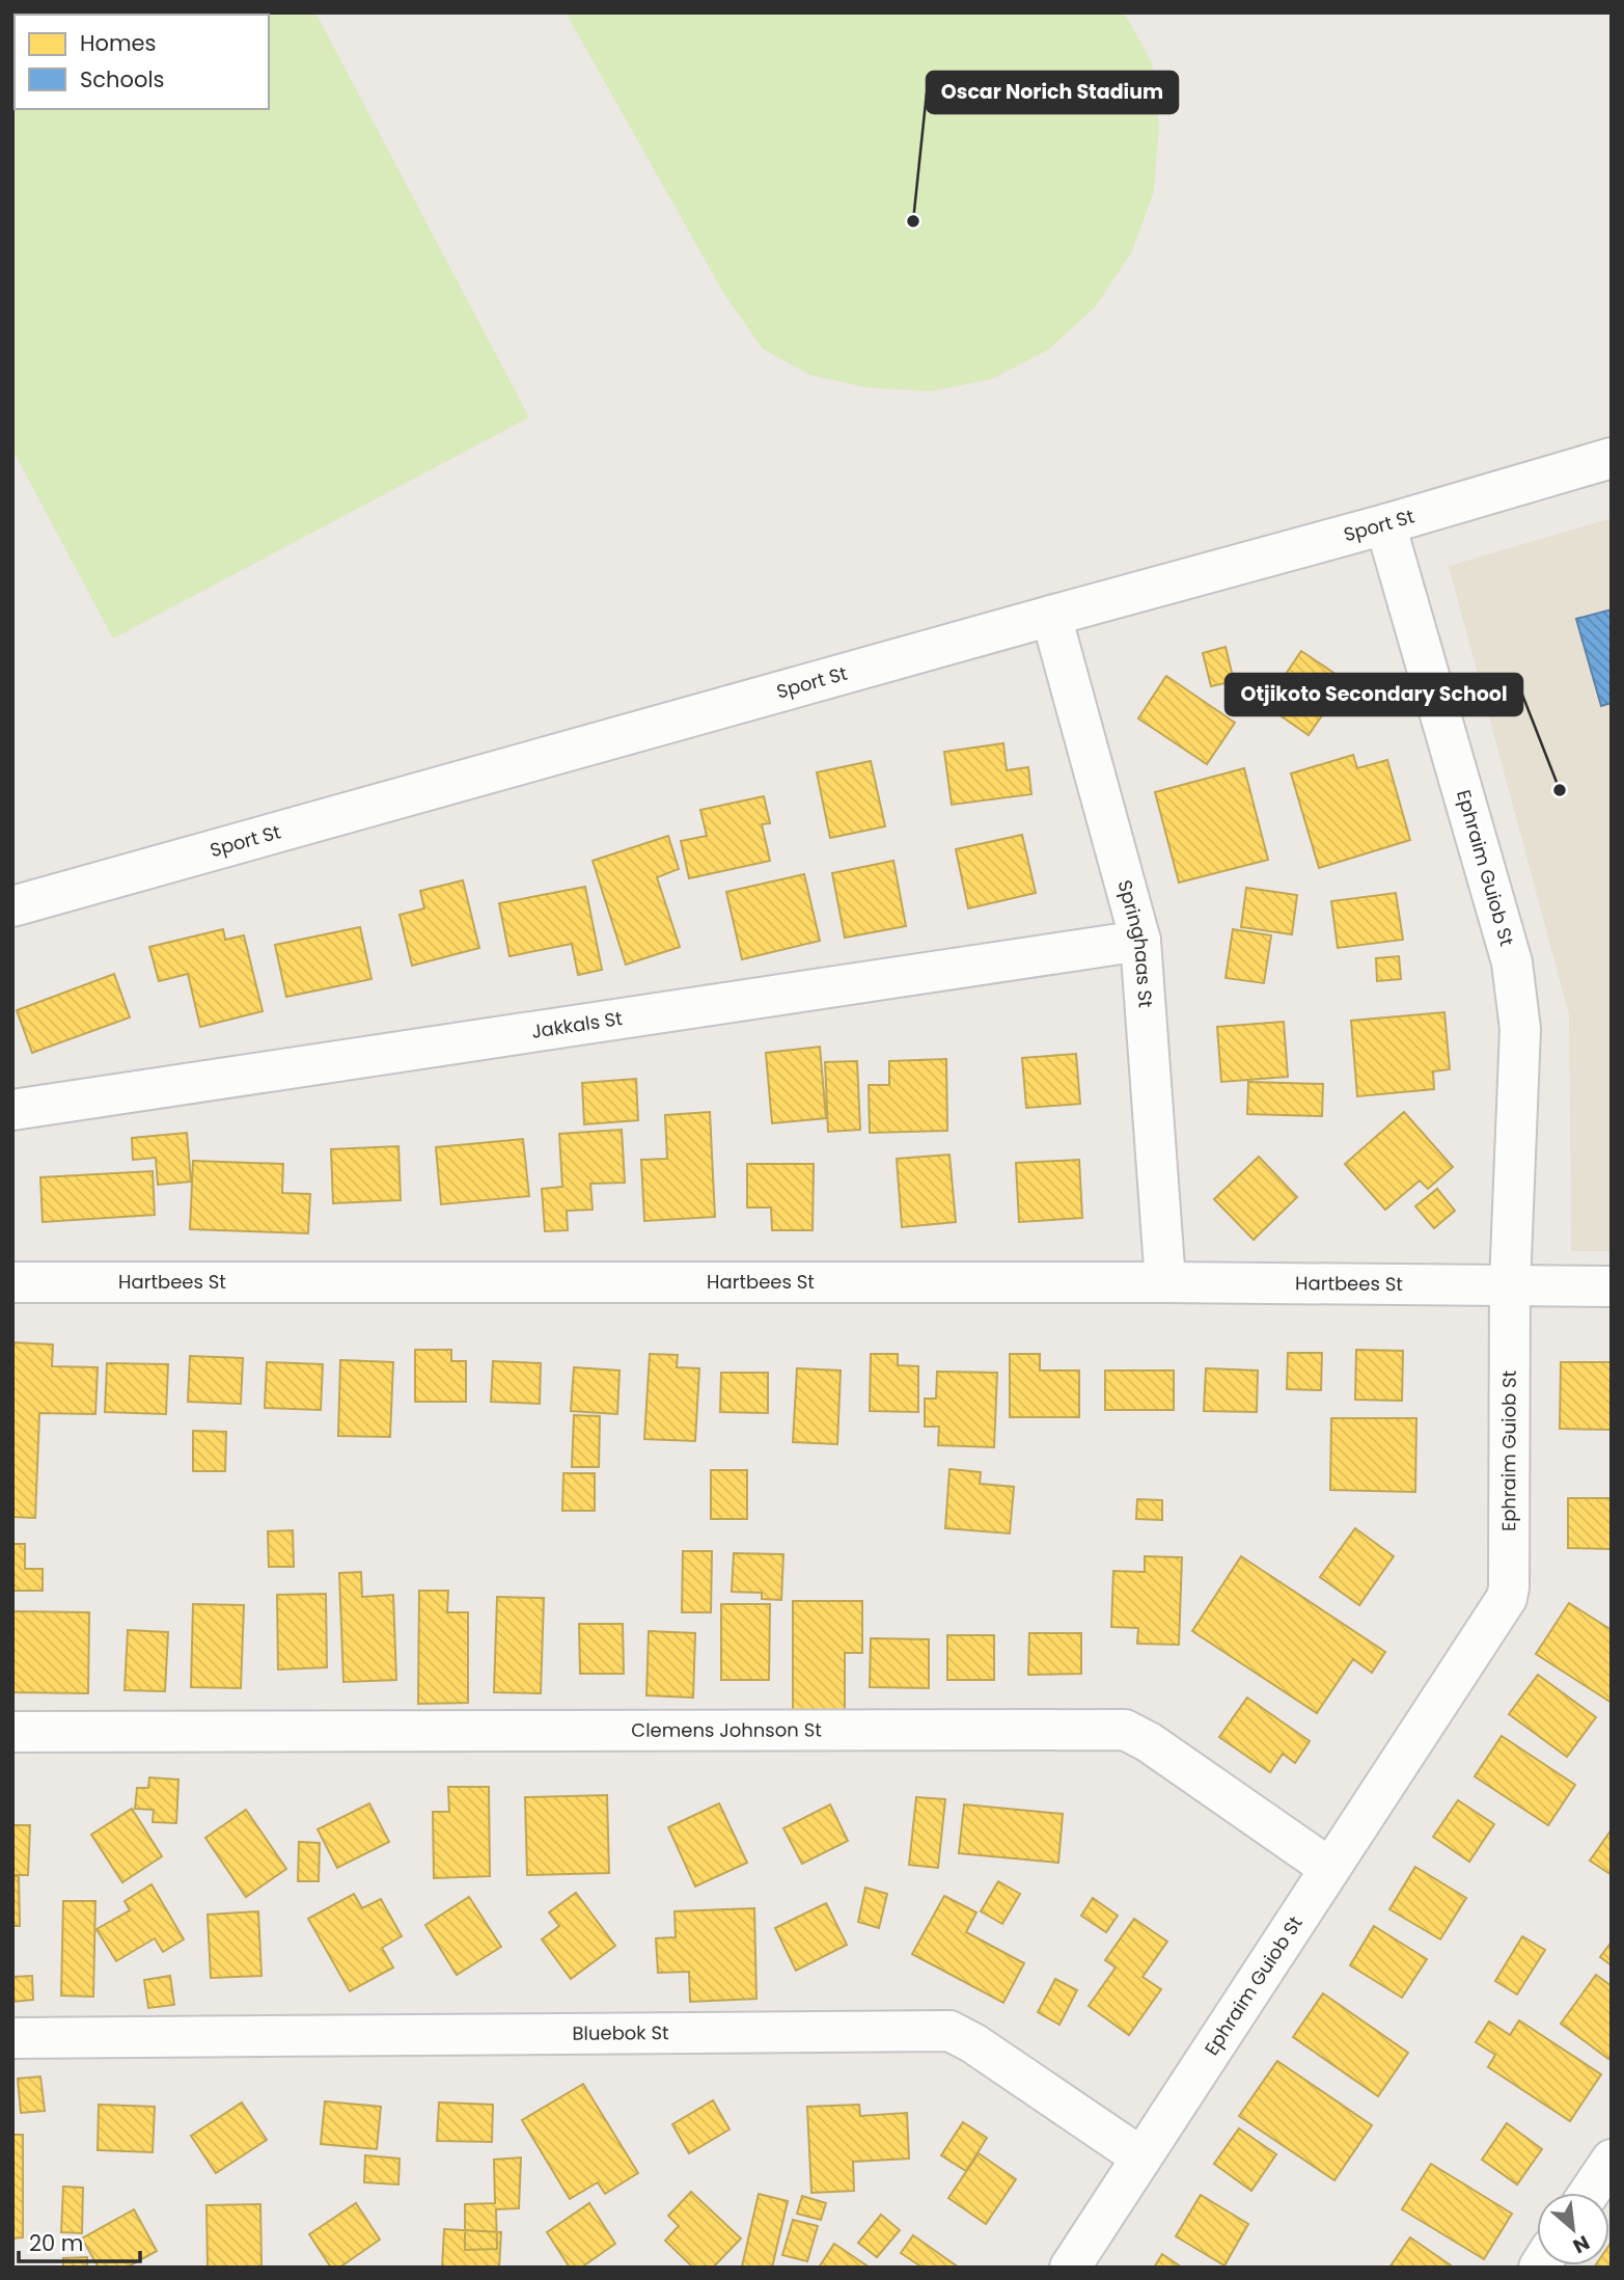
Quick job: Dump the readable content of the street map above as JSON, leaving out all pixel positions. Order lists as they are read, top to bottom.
{
  "streets": {
    "street": [
      "Sport St",
      "Ephraim Guiob St",
      "Springhaas St",
      "Jakkals St",
      "Hartbees St",
      "Clemens Johnson St",
      "Bluebok St"
    ]
  },
  "crossings": [
    ["Sport St", "Ephraim Guiob St"],
    ["Sport St", "Springhaas St"],
    ["Ephraim Guiob St", "Hartbees St"],
    ["Ephraim Guiob St", "Clemens Johnson St"],
    ["Ephraim Guiob St", "Bluebok St"],
    ["Springhaas St", "Jakkals St"],
    ["Springhaas St", "Hartbees St"]
  ],
  "places": ["Oscar Norich Stadium", "Otjikoto Secondary School"],
  "legend": ["Homes", "Schools"],
  "scale_bar": "20 m",
  "north": "bottom right"
}
